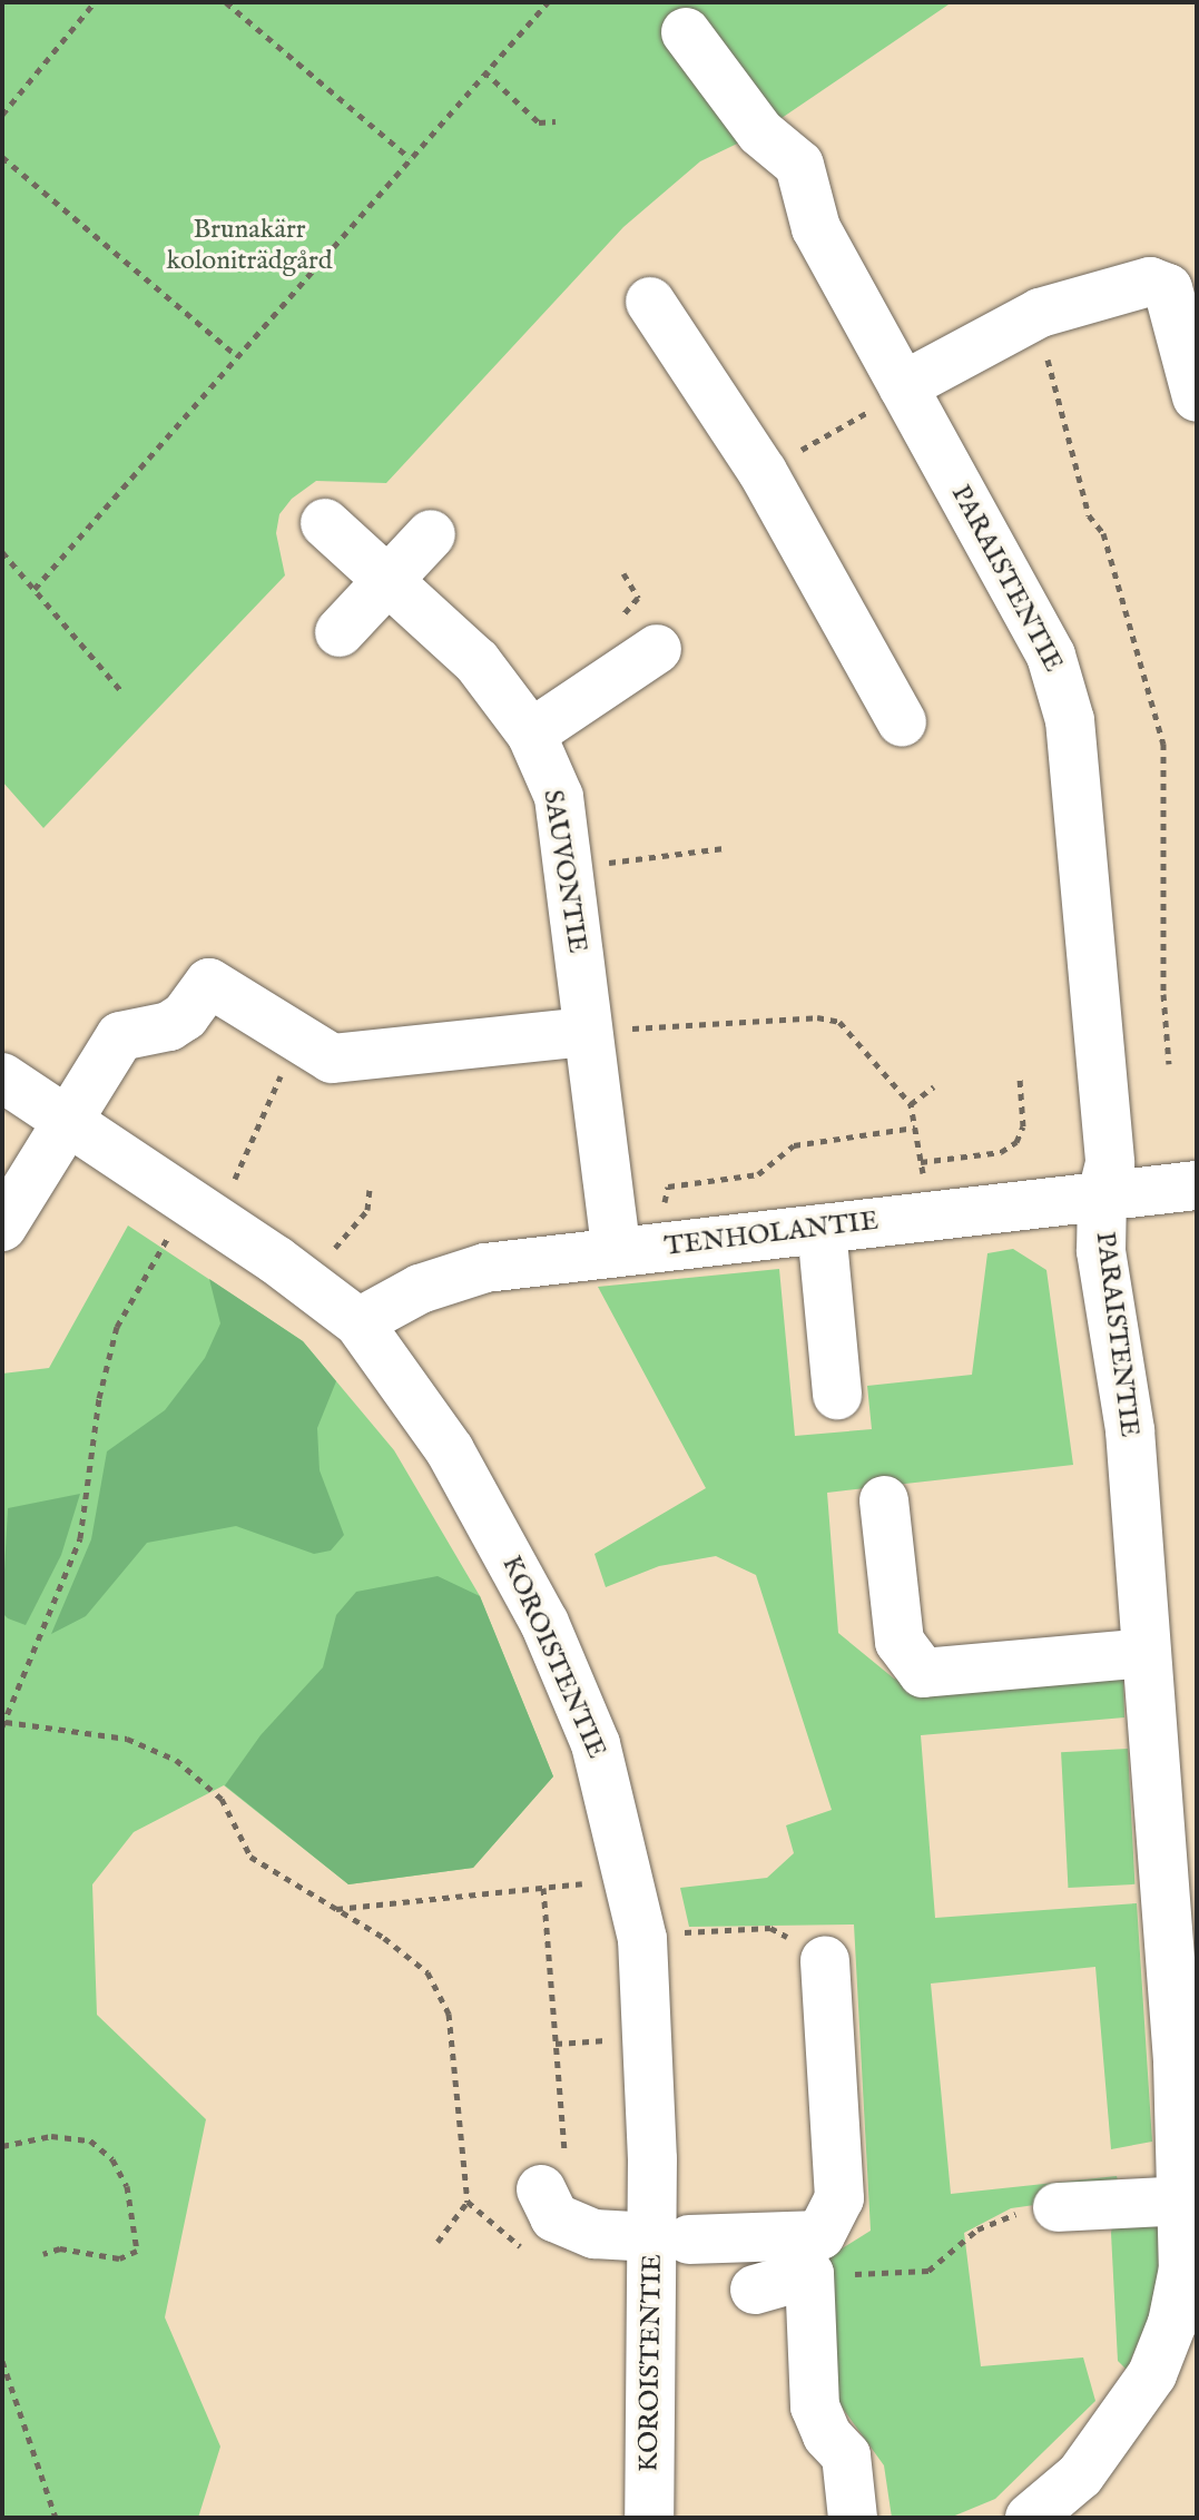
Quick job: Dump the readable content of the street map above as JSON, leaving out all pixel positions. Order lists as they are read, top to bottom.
{
  "streets": {
    "street": [
      "PARAISTENTIE",
      "SAUVONTIE",
      "TENHOLANTIE",
      "KOROISTENTIE"
    ]
  },
  "crossings": [
    ["PARAISTENTIE", "TENHOLANTIE"],
    ["SAUVONTIE", "TENHOLANTIE"],
    ["TENHOLANTIE", "KOROISTENTIE"]
  ],
  "parks": ["Brunakärr koloniträdgård"]
}
